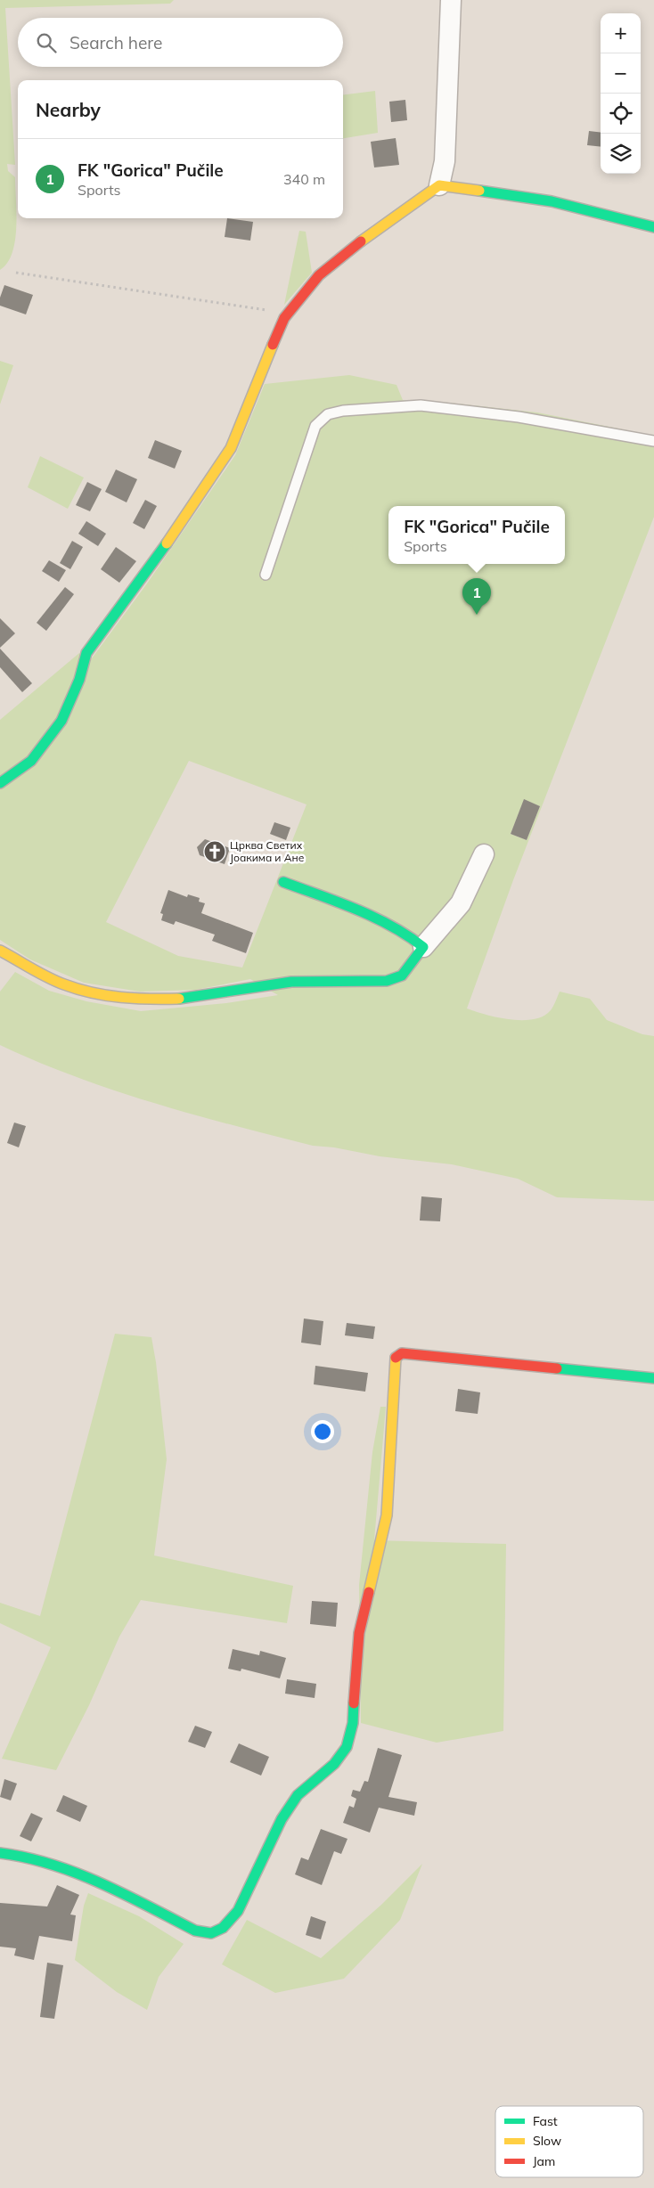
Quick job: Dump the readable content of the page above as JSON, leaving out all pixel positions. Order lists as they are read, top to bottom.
{
  "places": {
    "church": ["Црква Светих Јоакима и Ане"]
  },
  "legend": ["Fast", "Slow", "Jam"],
  "page": {
    "map_buttons": ["+", "−"],
    "search": "Search here",
    "heading": "Nearby",
    "list": [
      {
        "mark": "1",
        "name": "FK \"Gorica\" Pučile",
        "note": "Sports",
        "value": "340 m"
      }
    ],
    "popup": ["FK \"Gorica\" Pučile", "Sports"],
    "pins": "1"
  }
}
